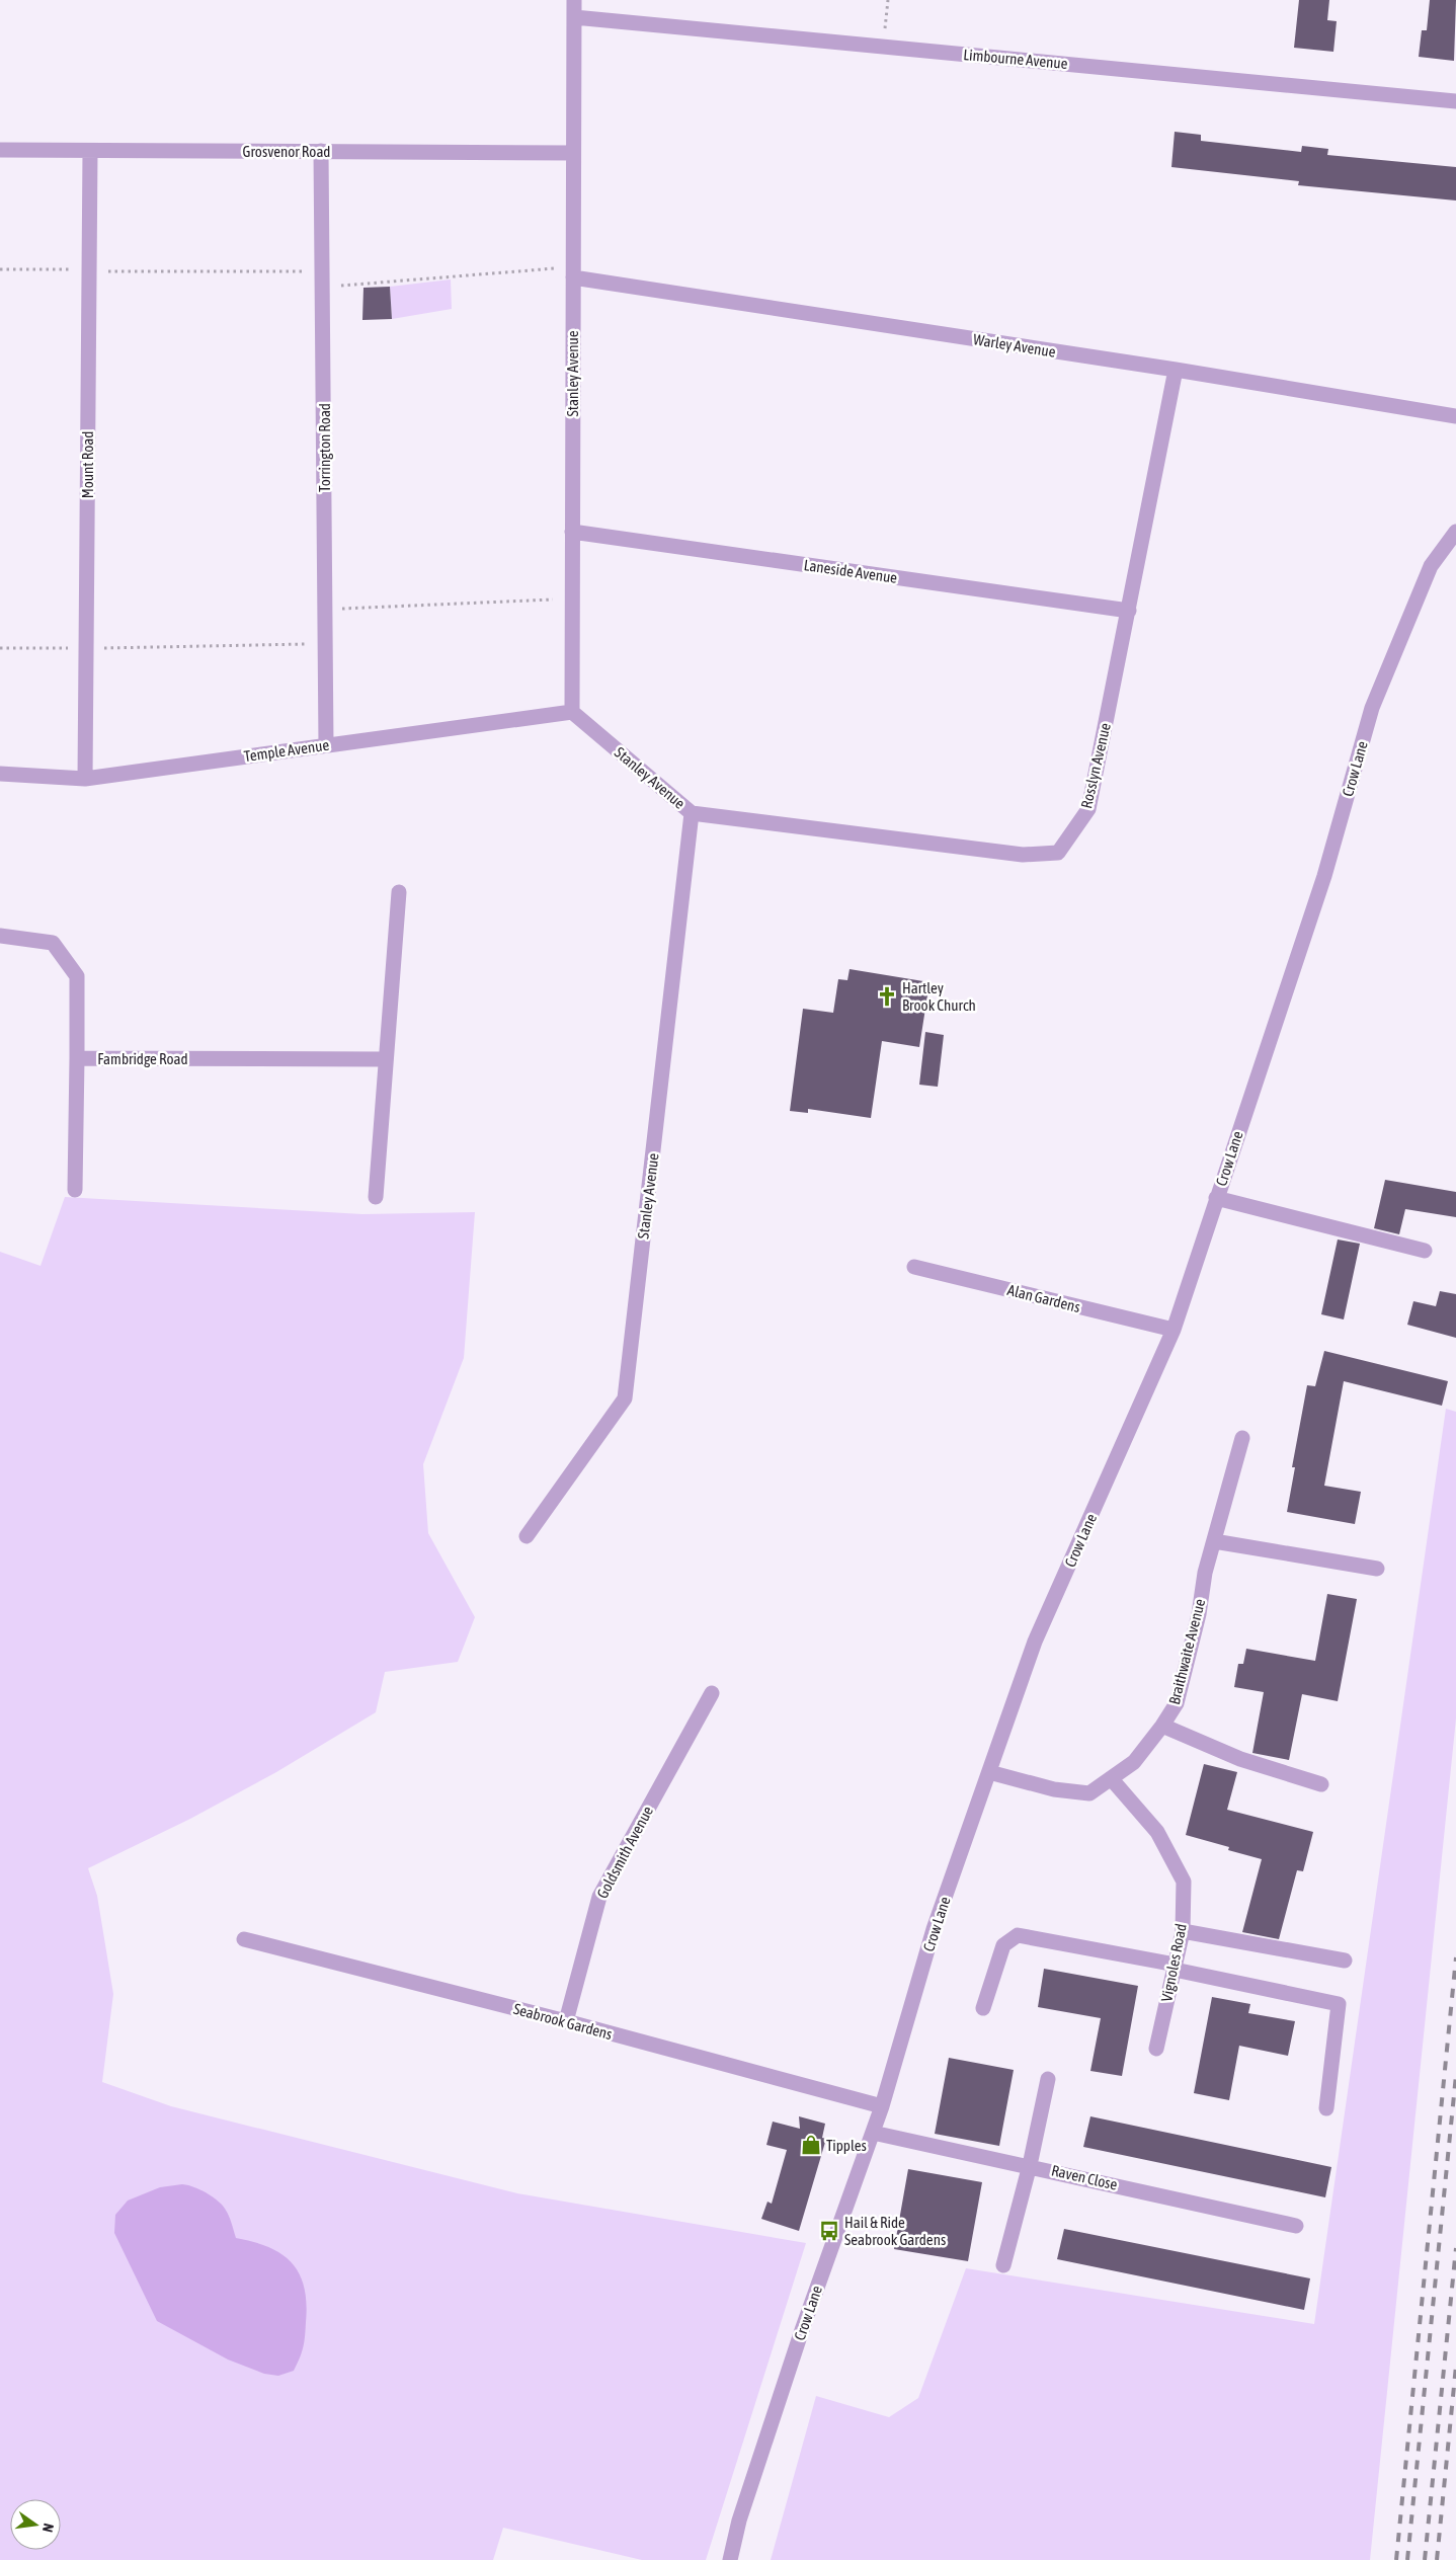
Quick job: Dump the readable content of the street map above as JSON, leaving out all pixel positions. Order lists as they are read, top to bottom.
{
  "streets": {
    "street": [
      "Limbourne Avenue",
      "Grosvenor Road",
      "Warley Avenue",
      "Stanley Avenue",
      "Torrington Road",
      "Mount Road",
      "Laneside Avenue",
      "Temple Avenue",
      "Rosslyn Avenue",
      "Crow Lane",
      "Fambridge Road",
      "Alan Gardens",
      "Braithwaite Avenue",
      "Goldsmith Avenue",
      "Vignoles Road",
      "Seabrook Gardens",
      "Raven Close"
    ]
  },
  "crossings": [
    ["Limbourne Avenue", "Stanley Avenue"],
    ["Grosvenor Road", "Stanley Avenue"],
    ["Grosvenor Road", "Torrington Road"],
    ["Grosvenor Road", "Mount Road"],
    ["Warley Avenue", "Stanley Avenue"],
    ["Warley Avenue", "Rosslyn Avenue"],
    ["Stanley Avenue", "Laneside Avenue"],
    ["Stanley Avenue", "Temple Avenue"],
    ["Stanley Avenue", "Rosslyn Avenue"],
    ["Torrington Road", "Temple Avenue"],
    ["Mount Road", "Temple Avenue"],
    ["Laneside Avenue", "Rosslyn Avenue"],
    ["Crow Lane", "Alan Gardens"],
    ["Crow Lane", "Braithwaite Avenue"],
    ["Crow Lane", "Seabrook Gardens"],
    ["Crow Lane", "Raven Close"],
    ["Braithwaite Avenue", "Vignoles Road"],
    ["Goldsmith Avenue", "Seabrook Gardens"]
  ],
  "places": {
    "church": ["Hartley Brook Church"],
    "shop": ["Tipples"],
    "bus stop": ["Hail & Ride Seabrook Gardens"]
  },
  "north": "right"
}
